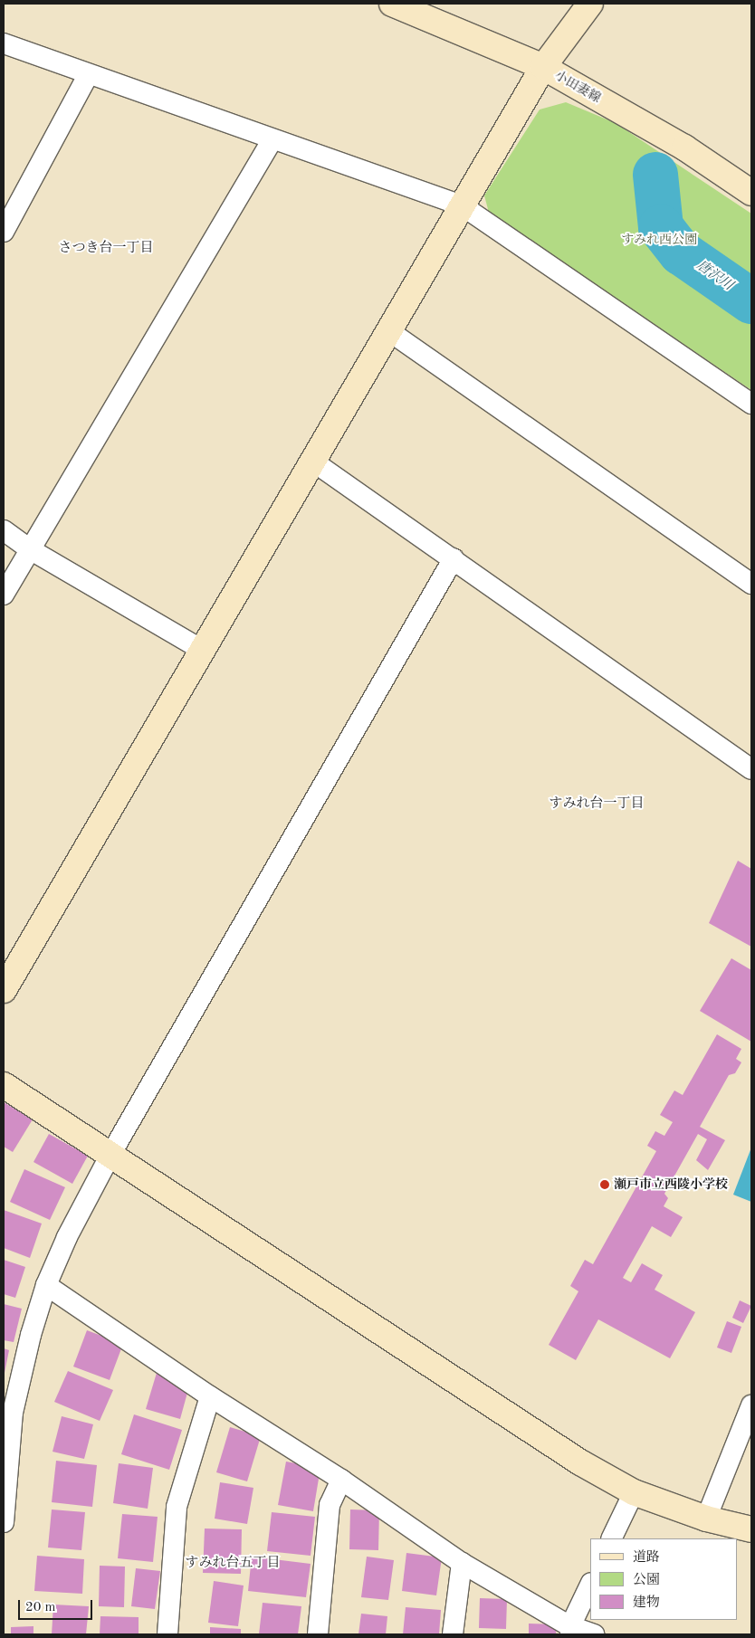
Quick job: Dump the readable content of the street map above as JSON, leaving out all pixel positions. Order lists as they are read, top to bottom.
{
  "streets": {
    "street": ["小田妻線"]
  },
  "districts": ["さつき台一丁目", "すみれ台一丁目", "すみれ台五丁目"],
  "water": ["唐沢川"],
  "parks": ["すみれ西公園"],
  "places": ["瀬戸市立西陵小学校"],
  "legend": ["道路", "公園", "建物"],
  "scale_bar": "20 m"
}
